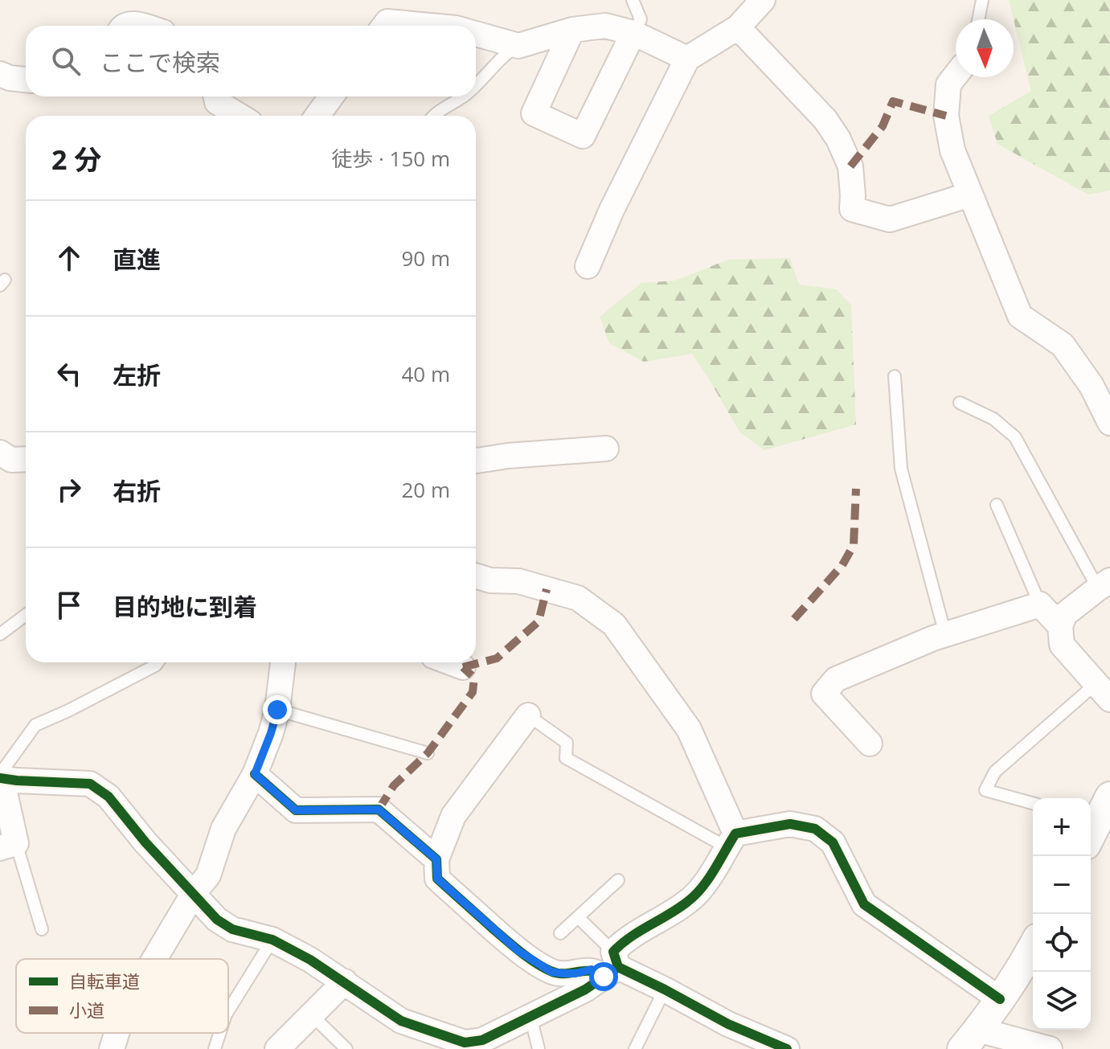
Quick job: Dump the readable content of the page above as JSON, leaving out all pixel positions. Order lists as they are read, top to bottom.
{
  "legend": ["自転車道", "小道"],
  "north": "bottom",
  "page": {
    "search": "ここで検索",
    "heading": ["2 分", "徒歩 · 150 m"],
    "list": [
      ["直進", "90 m"],
      ["左折", "40 m"],
      ["右折", "20 m"],
      "目的地に到着"
    ],
    "map_buttons": ["+", "−"]
  }
}
